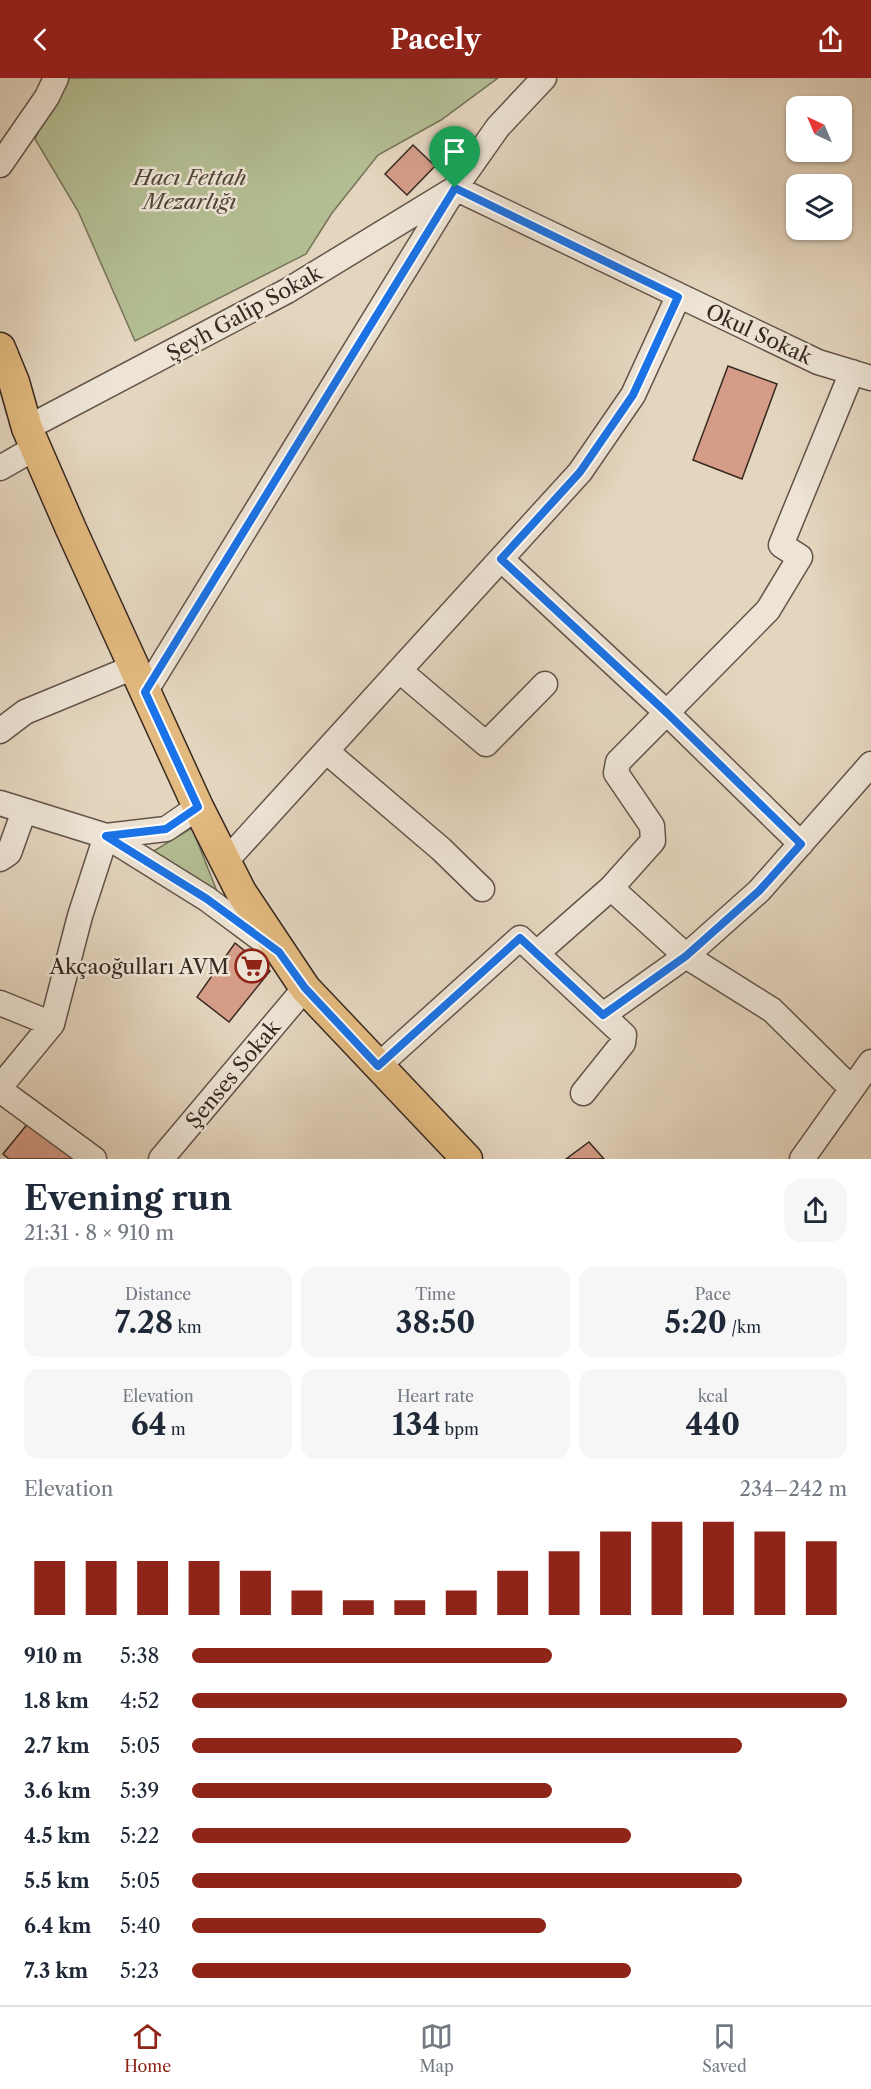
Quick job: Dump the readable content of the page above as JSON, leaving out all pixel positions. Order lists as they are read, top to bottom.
{
  "streets": {
    "street": ["Şeyh Galip Sokak", "Okul Sokak", "Şenses Sokak"]
  },
  "crossings": [
    ["Şeyh Galip Sokak", "Okul Sokak"]
  ],
  "parks": ["Hacı Fettah Mezarlığı"],
  "places": {
    "supermarket": ["Akçaoğulları AVM"]
  },
  "north": "top left",
  "page": {
    "header": "Pacely",
    "heading": ["Evening run", "21:31 · 8 × 910 m"],
    "stats": [
      ["Distance", "7.28 km"],
      ["Time", "38:50"],
      ["Pace", "5:20 /km"],
      ["Elevation", "64 m"],
      ["Heart rate", "134 bpm"],
      ["kcal", "440"]
    ],
    "chart": ["Elevation", "234–242 m"],
    "list": [
      {
        "name": "910 m",
        "note": "5:38"
      },
      {
        "name": "1.8 km",
        "note": "4:52"
      },
      {
        "name": "2.7 km",
        "note": "5:05"
      },
      {
        "name": "3.6 km",
        "note": "5:39"
      },
      {
        "name": "4.5 km",
        "note": "5:22"
      },
      {
        "name": "5.5 km",
        "note": "5:05"
      },
      {
        "name": "6.4 km",
        "note": "5:40"
      },
      {
        "name": "7.3 km",
        "note": "5:23"
      }
    ],
    "tabs": ["Home", "Map", "Saved"]
  }
}
